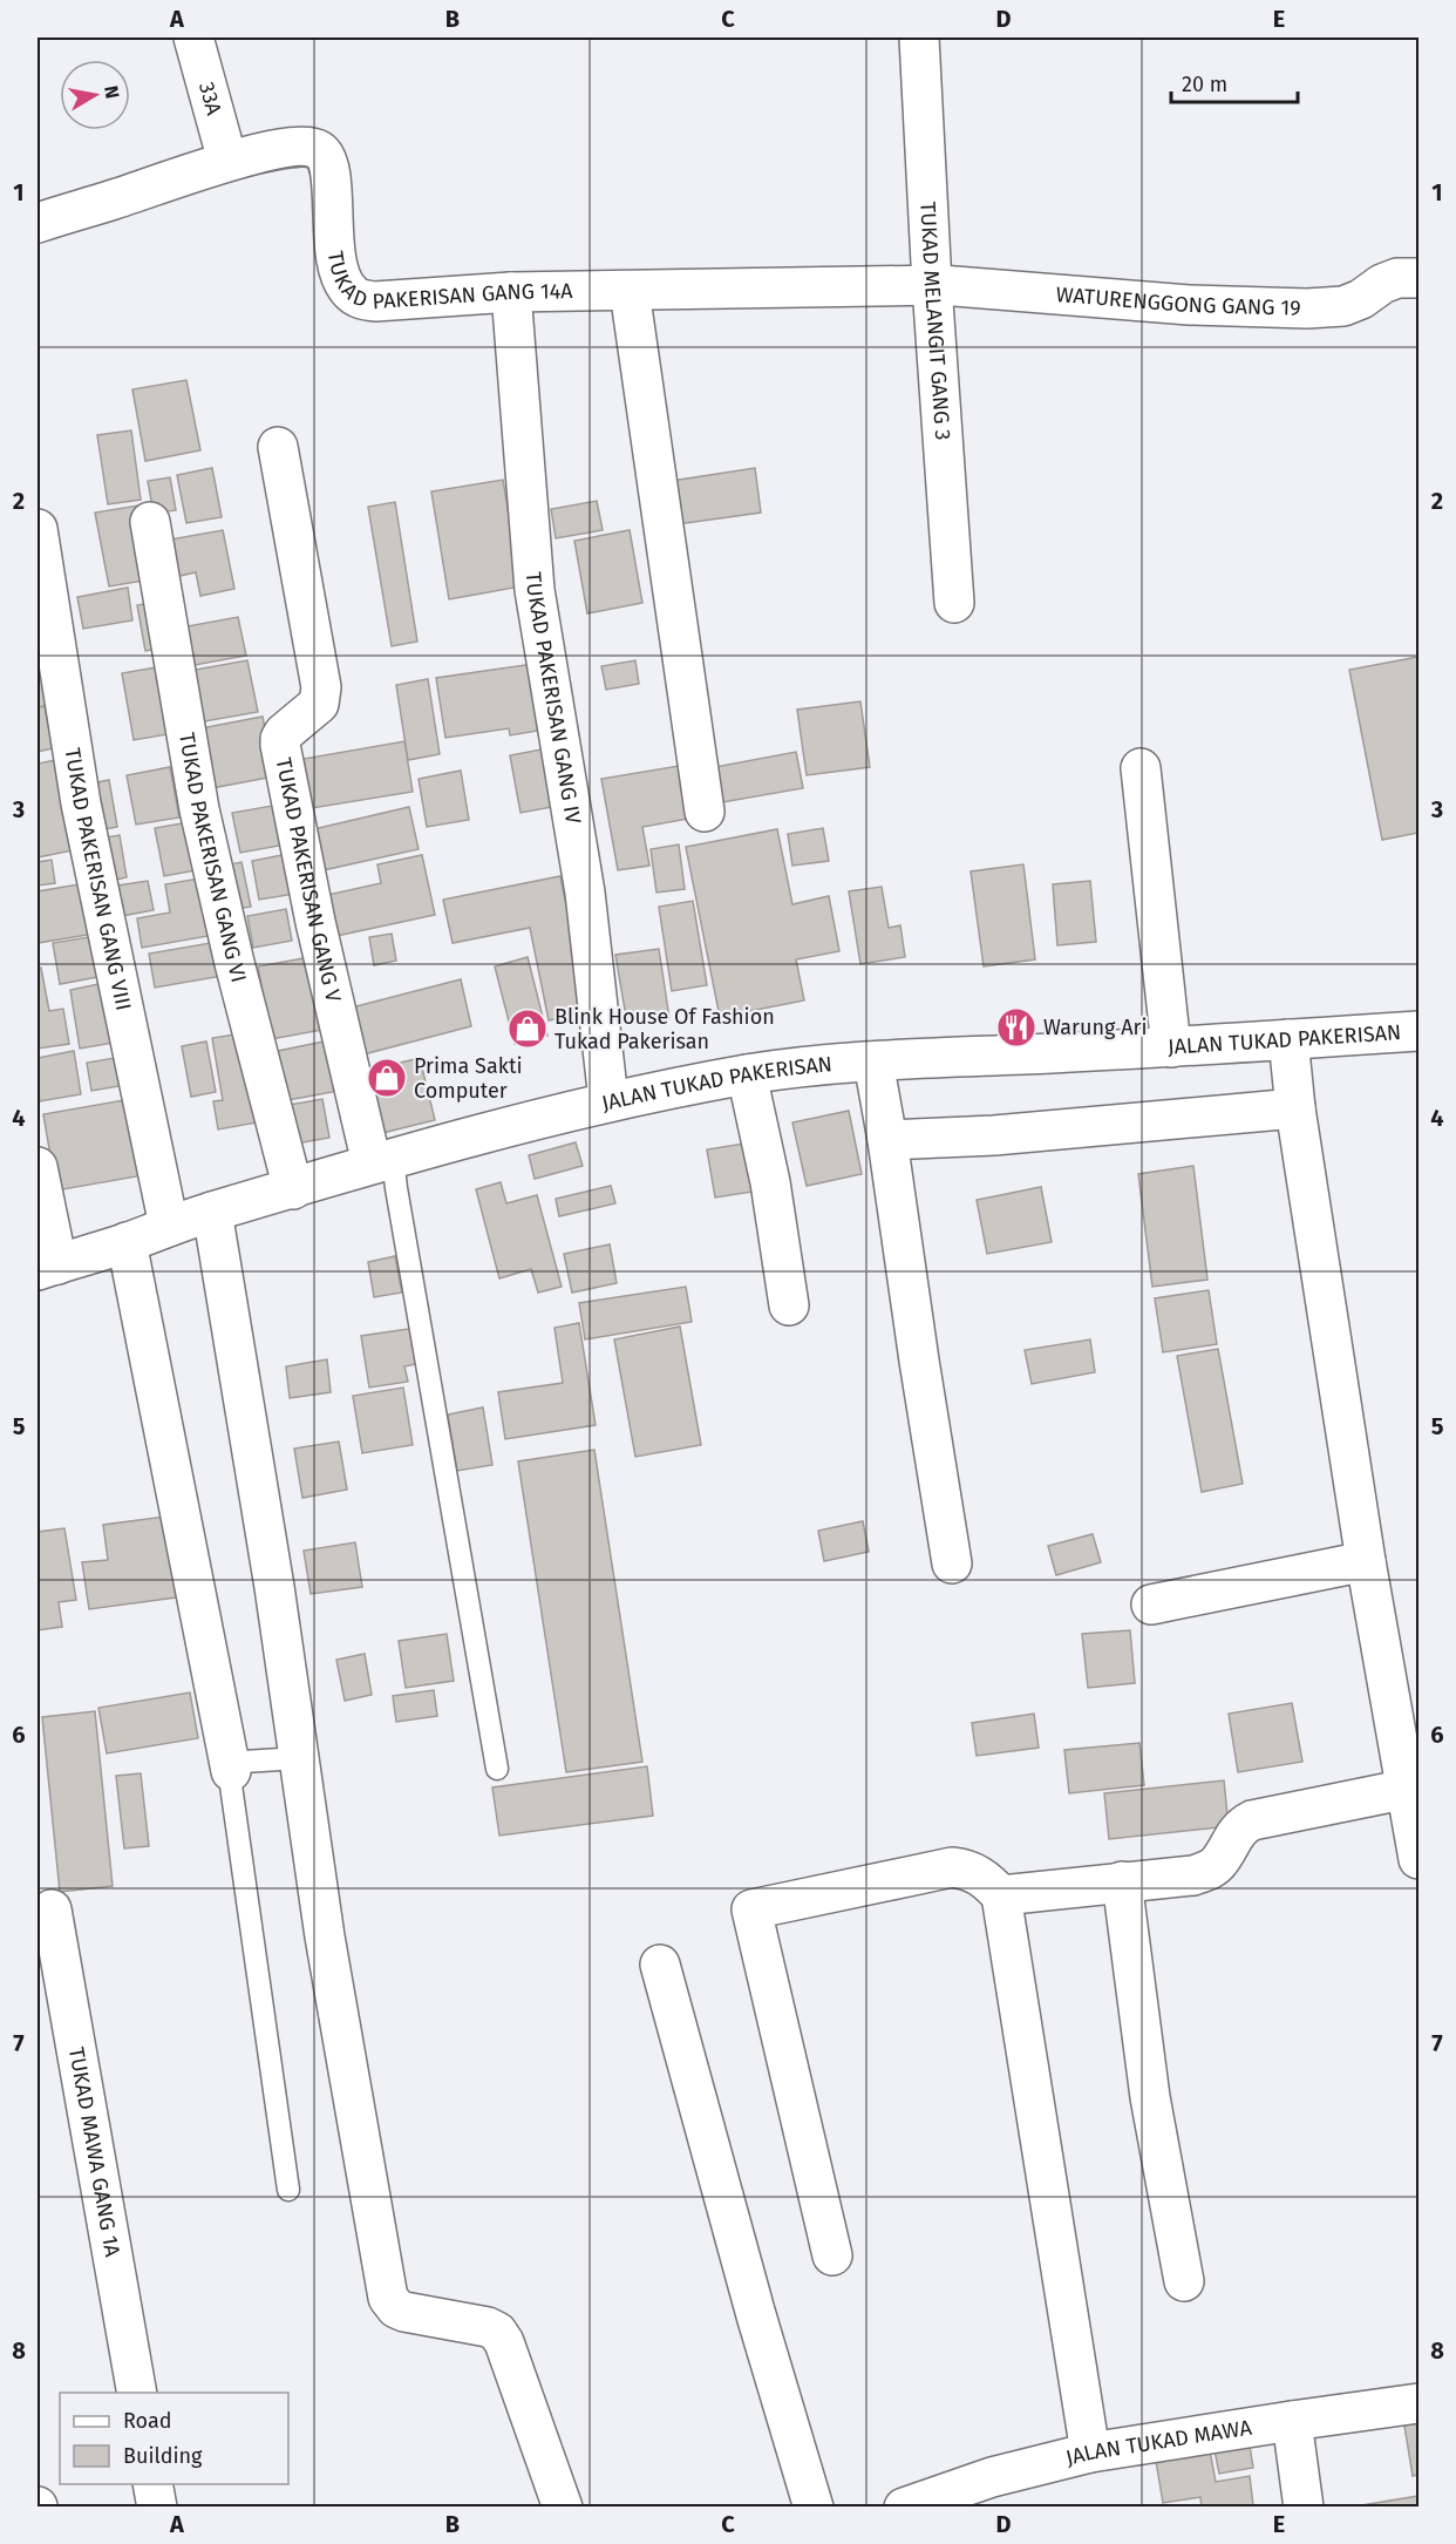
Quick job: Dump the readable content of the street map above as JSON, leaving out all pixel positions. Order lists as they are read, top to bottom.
{
  "streets": {
    "street": [
      "33A",
      "TUKAD PAKERISAN GANG 14A",
      "WATURENGGONG GANG 19",
      "TUKAD MELANGIT GANG 3",
      "TUKAD PAKERISAN GANG IV",
      "TUKAD PAKERISAN GANG VI",
      "TUKAD PAKERISAN GANG VIII",
      "TUKAD PAKERISAN GANG V",
      "JALAN TUKAD PAKERISAN",
      "TUKAD MAWA GANG 1A",
      "JALAN TUKAD MAWA"
    ]
  },
  "crossings": [
    ["33A", "TUKAD PAKERISAN GANG 14A"],
    ["TUKAD PAKERISAN GANG 14A", "WATURENGGONG GANG 19"],
    ["TUKAD PAKERISAN GANG 14A", "TUKAD MELANGIT GANG 3"],
    ["TUKAD PAKERISAN GANG 14A", "TUKAD PAKERISAN GANG IV"],
    ["WATURENGGONG GANG 19", "TUKAD MELANGIT GANG 3"],
    ["TUKAD PAKERISAN GANG IV", "JALAN TUKAD PAKERISAN"],
    ["TUKAD PAKERISAN GANG VI", "JALAN TUKAD PAKERISAN"],
    ["TUKAD PAKERISAN GANG VIII", "JALAN TUKAD PAKERISAN"],
    ["TUKAD PAKERISAN GANG V", "JALAN TUKAD PAKERISAN"]
  ],
  "places": {
    "restaurant": ["Warung Ari"],
    "shop": ["Blink House Of Fashion Tukad Pakerisan", "Prima Sakti Computer"]
  },
  "legend": ["Road", "Building"],
  "scale_bar": "20 m",
  "north": "right",
  "grid": {
    "columns": [
      "A",
      "B",
      "C",
      "D",
      "E"
    ],
    "rows": [
      "1",
      "2",
      "3",
      "4",
      "5",
      "6",
      "7",
      "8"
    ]
  }
}
